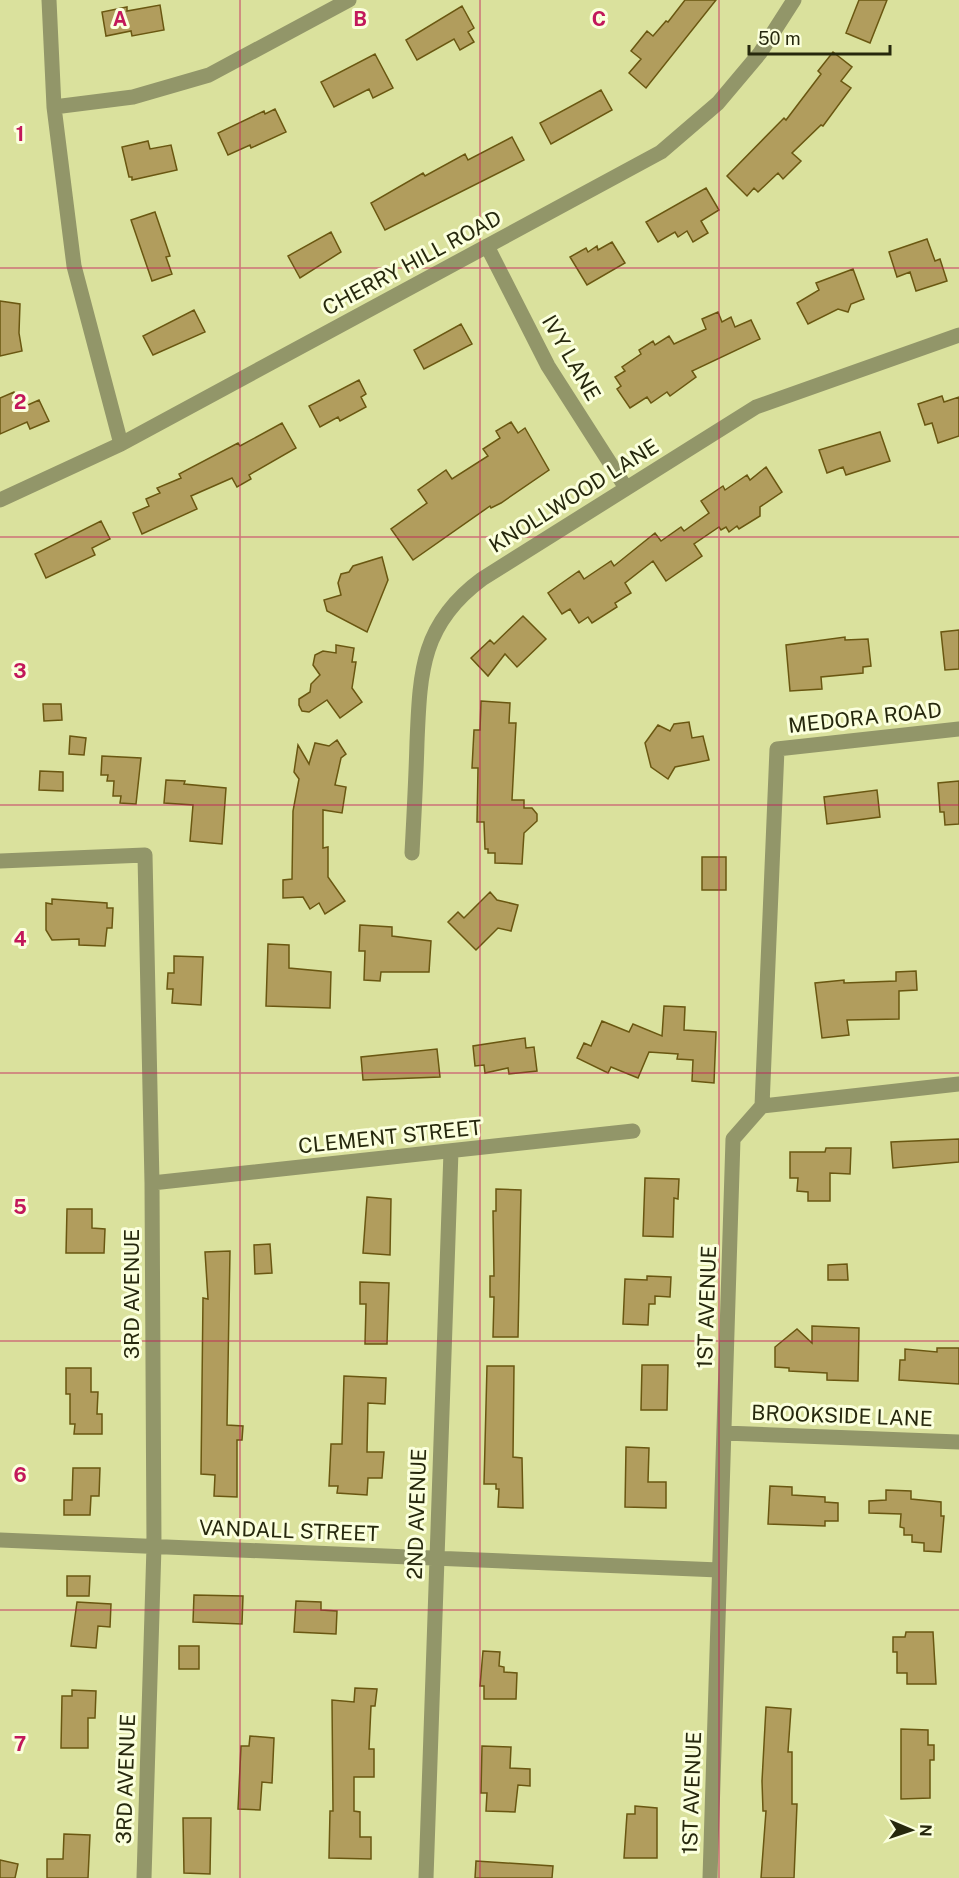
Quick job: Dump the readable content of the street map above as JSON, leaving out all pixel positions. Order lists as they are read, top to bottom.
{
  "streets": {
    "street": [
      "CHERRY HILL ROAD",
      "IVY LANE",
      "KNOLLWOOD LANE",
      "MEDORA ROAD",
      "CLEMENT STREET",
      "3RD AVENUE",
      "1ST AVENUE",
      "BROOKSIDE LANE",
      "2ND AVENUE",
      "VANDALL STREET"
    ]
  },
  "crossings": [
    ["CHERRY HILL ROAD", "IVY LANE"],
    ["IVY LANE", "KNOLLWOOD LANE"],
    ["MEDORA ROAD", "1ST AVENUE"],
    ["CLEMENT STREET", "3RD AVENUE"],
    ["CLEMENT STREET", "2ND AVENUE"],
    ["3RD AVENUE", "VANDALL STREET"],
    ["1ST AVENUE", "BROOKSIDE LANE"],
    ["1ST AVENUE", "VANDALL STREET"],
    ["2ND AVENUE", "VANDALL STREET"]
  ],
  "scale_bar": "50 m",
  "north": "right",
  "grid": {
    "columns": ["A", "B", "C"],
    "rows": [
      "1",
      "2",
      "3",
      "4",
      "5",
      "6",
      "7"
    ]
  }
}
